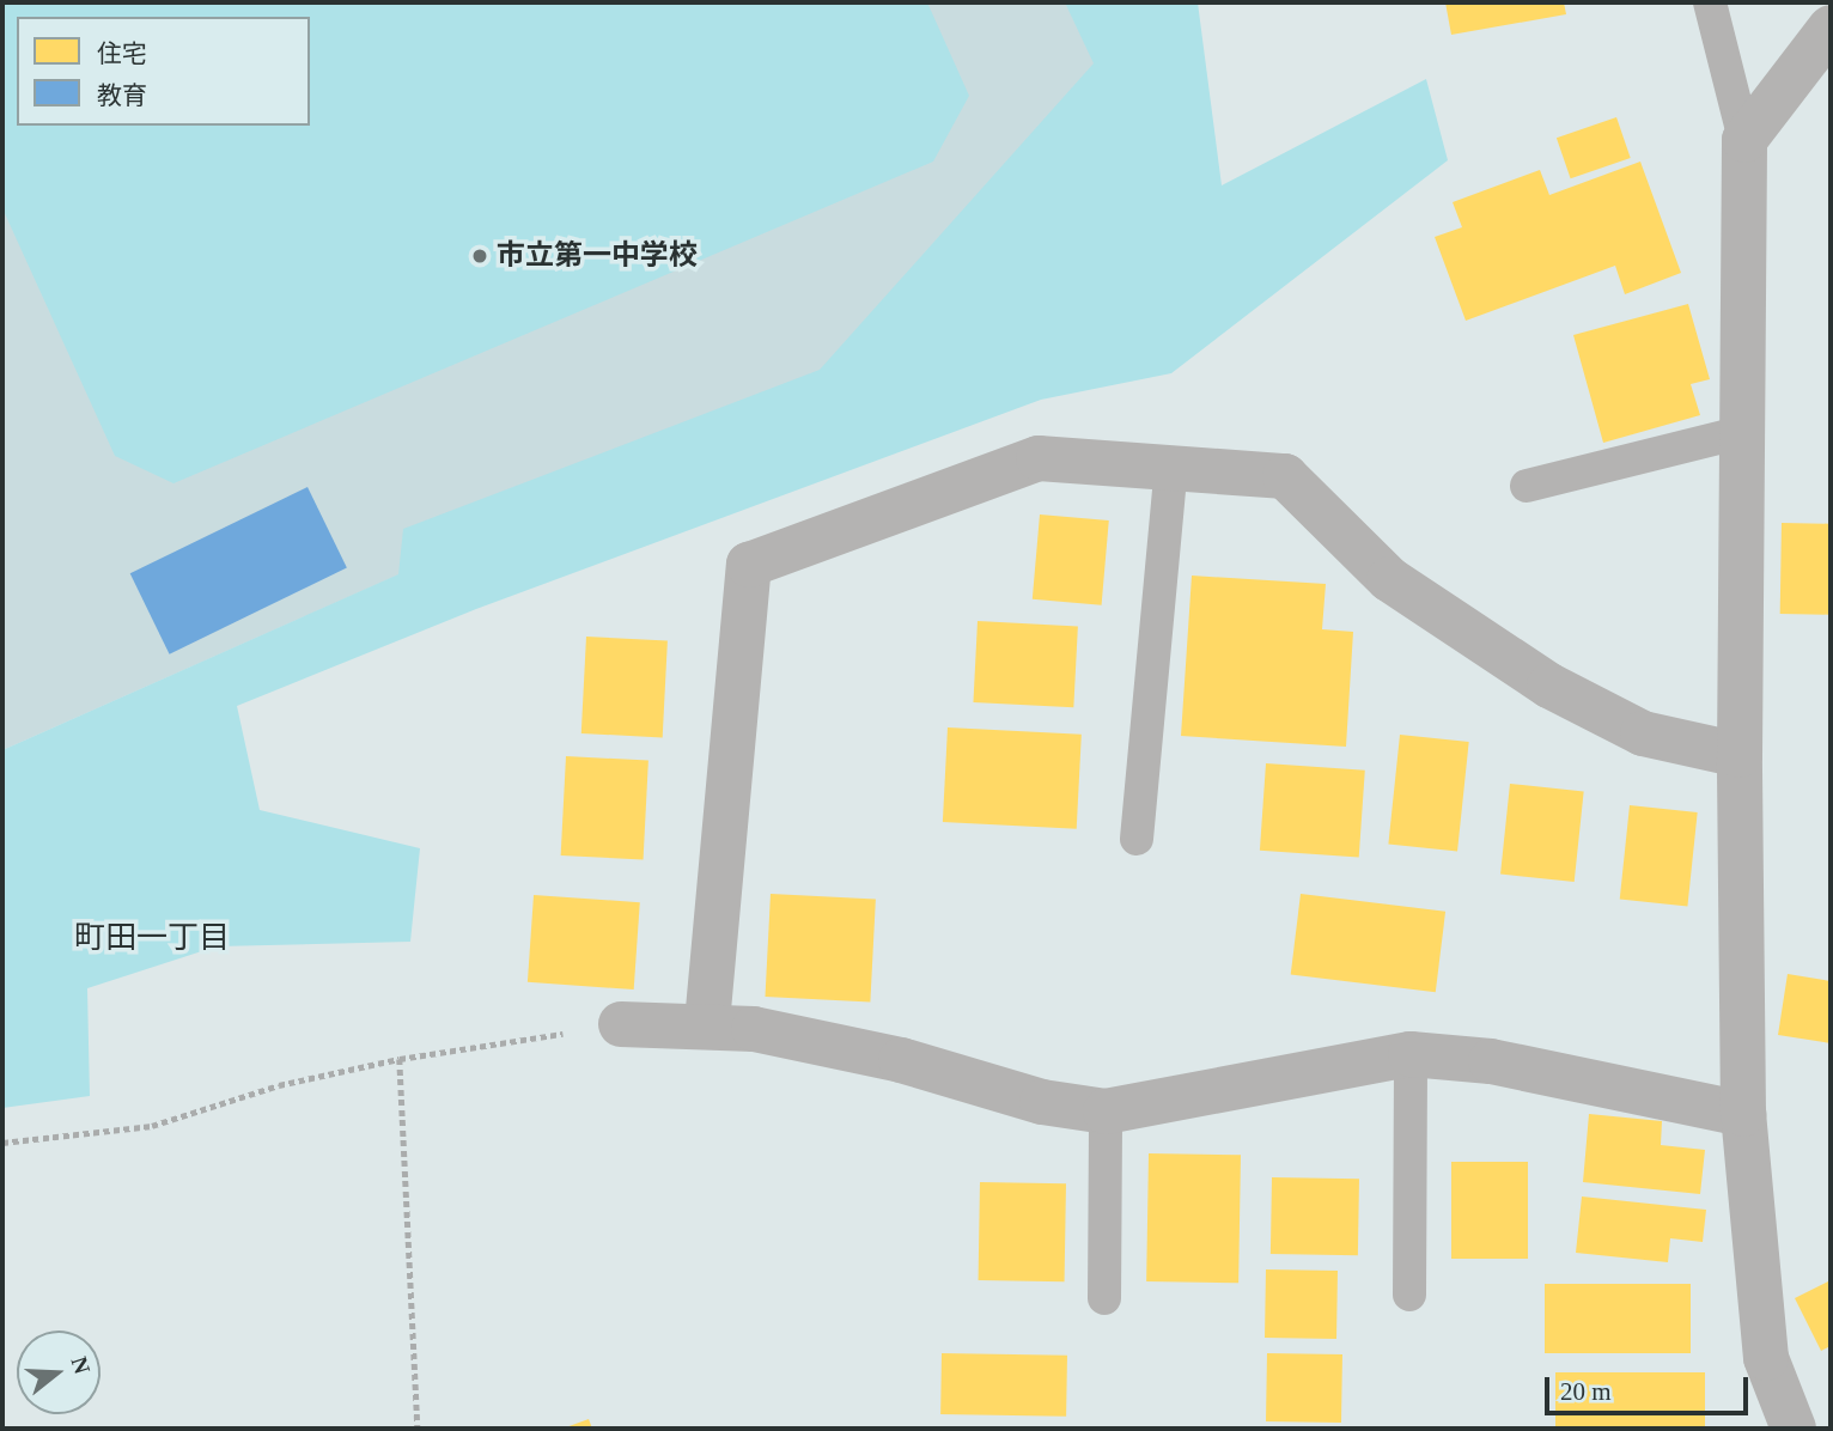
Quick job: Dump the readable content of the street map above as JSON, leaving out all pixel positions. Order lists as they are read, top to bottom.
{
  "districts": ["町田一丁目"],
  "places": ["市立第一中学校"],
  "legend": ["住宅", "教育"],
  "scale_bar": "20 m",
  "north": "right"
}
